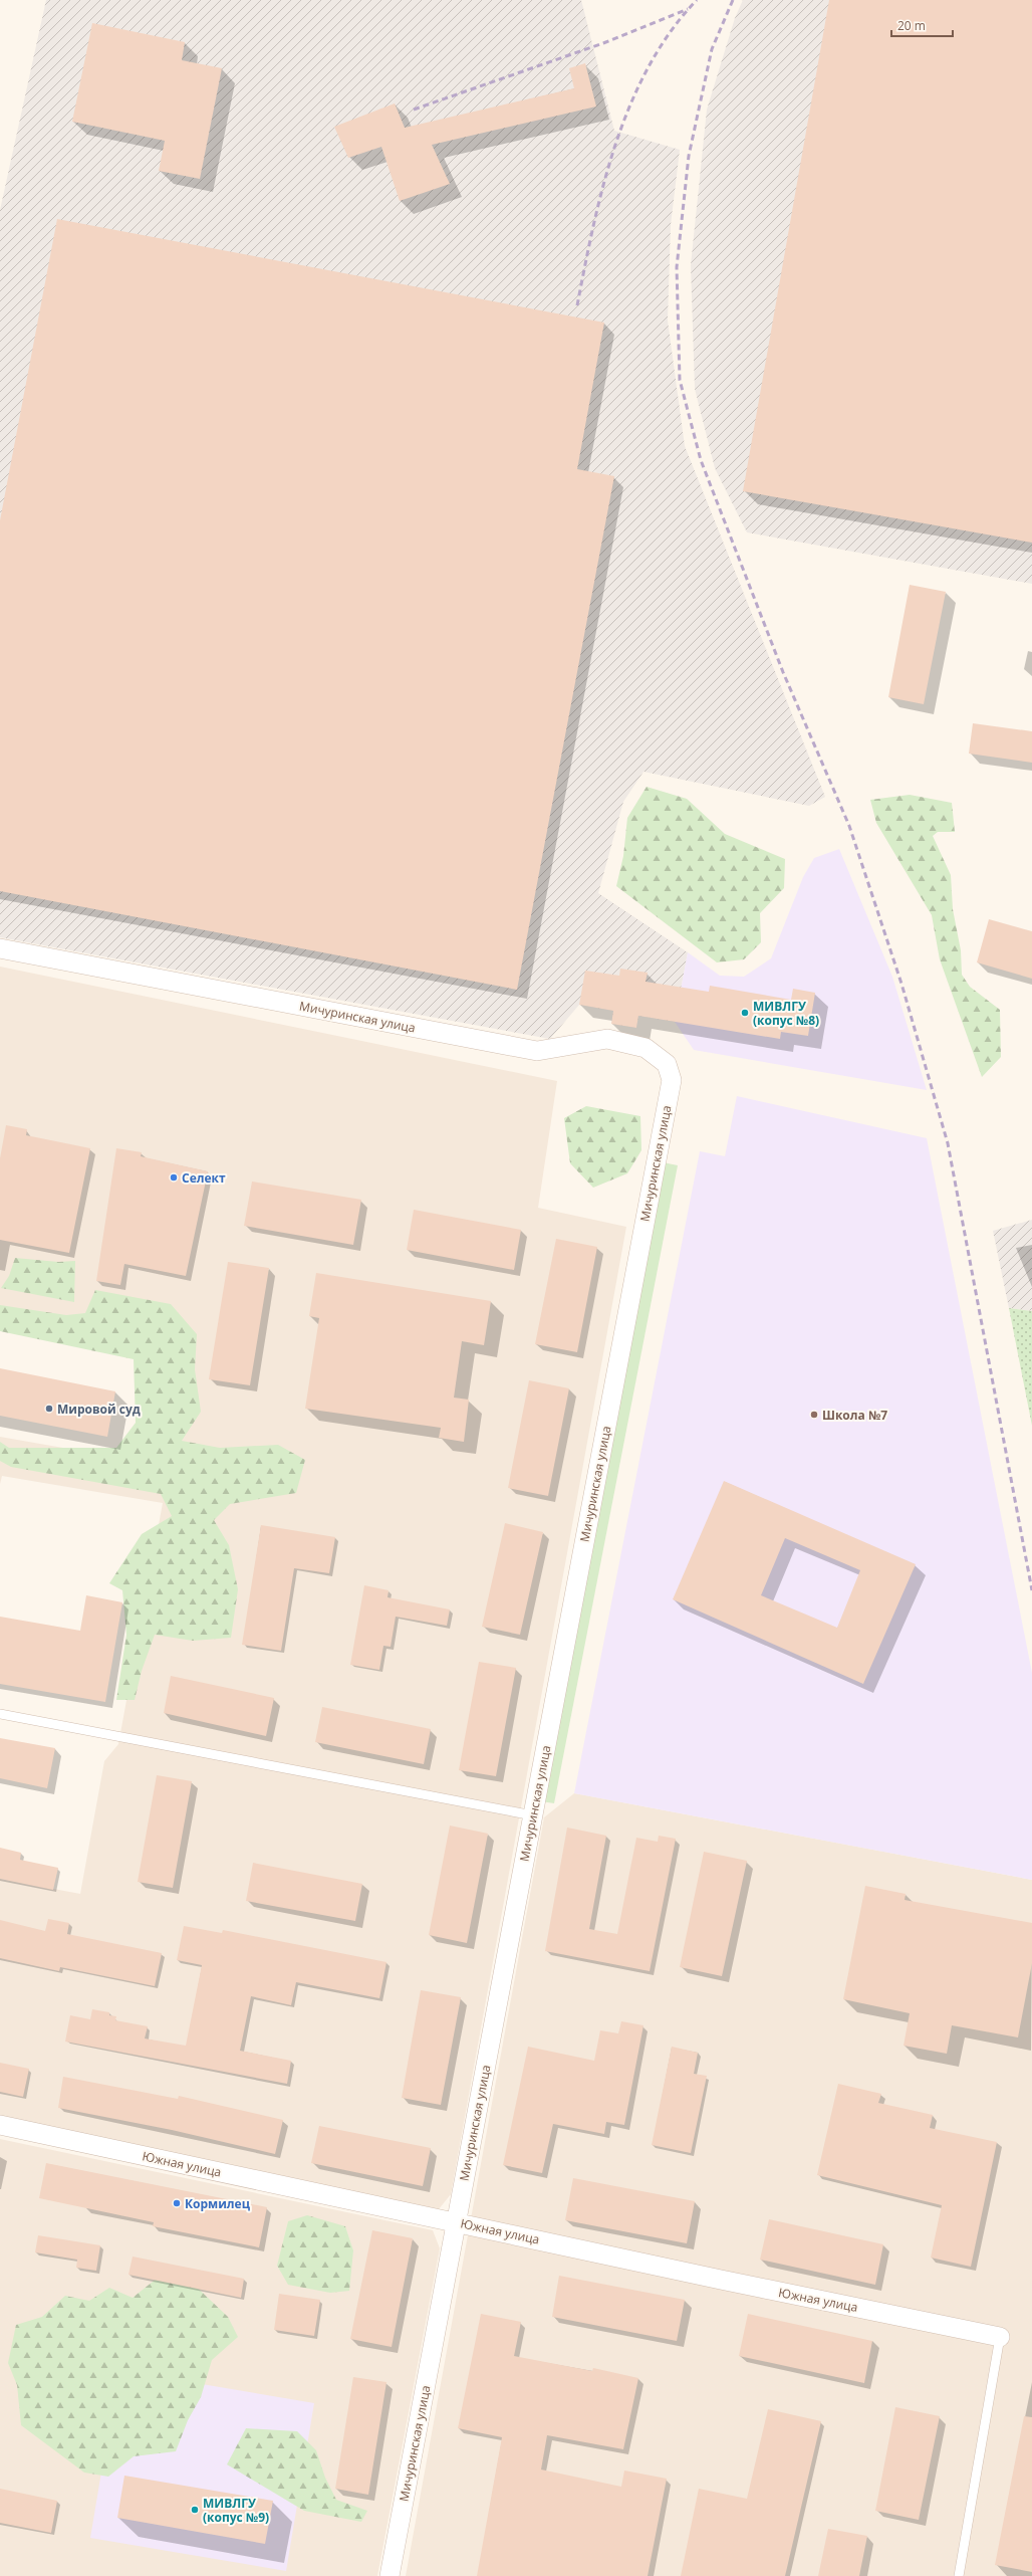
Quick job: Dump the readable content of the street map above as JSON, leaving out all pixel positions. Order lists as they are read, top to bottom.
{
  "streets": {
    "street": ["Мичуринская улица", "Южная улица"]
  },
  "crossings": [
    ["Мичуринская улица", "Южная улица"]
  ],
  "places": [
    "МИВЛГУ (копус №8)",
    "Селект",
    "Мировой суд",
    "Школа №7",
    "Кормилец",
    "МИВЛГУ (копус №9)"
  ],
  "scale_bar": "20 m"
}
